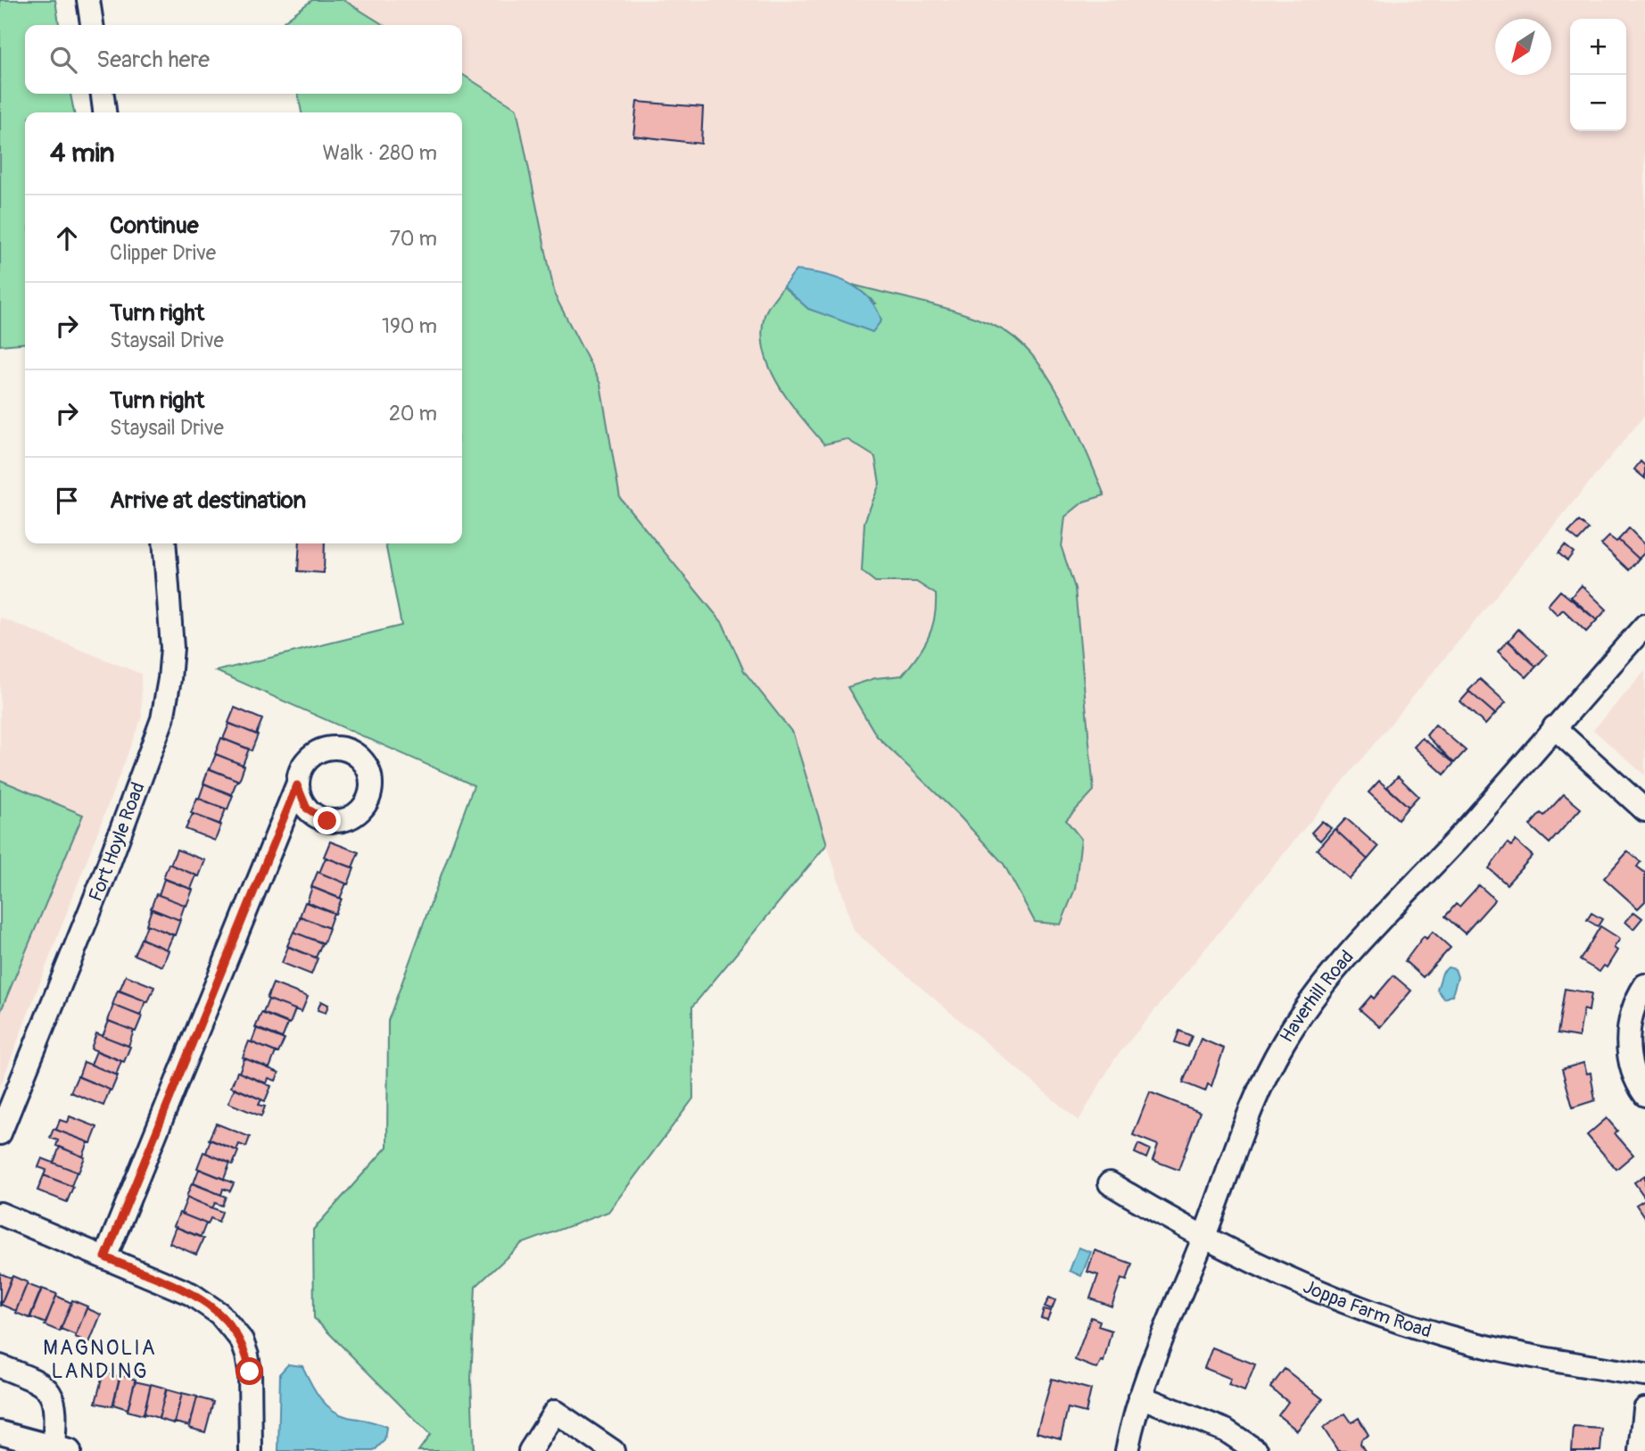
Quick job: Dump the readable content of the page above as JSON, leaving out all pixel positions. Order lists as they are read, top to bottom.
{
  "streets": {
    "street": ["Fort Hoyle Road", "Haverhill Road", "Joppa Farm Road"]
  },
  "crossings": [
    ["Haverhill Road", "Joppa Farm Road"]
  ],
  "districts": ["MAGNOLIA LANDING"],
  "north": "bottom left",
  "page": {
    "map_buttons": ["+", "−"],
    "search": "Search here",
    "heading": ["4 min", "Walk · 280 m"],
    "list": [
      ["Continue", "Clipper Drive", "70 m"],
      ["Turn right", "Staysail Drive", "190 m"],
      ["Turn right", "Staysail Drive", "20 m"],
      "Arrive at destination"
    ]
  }
}
